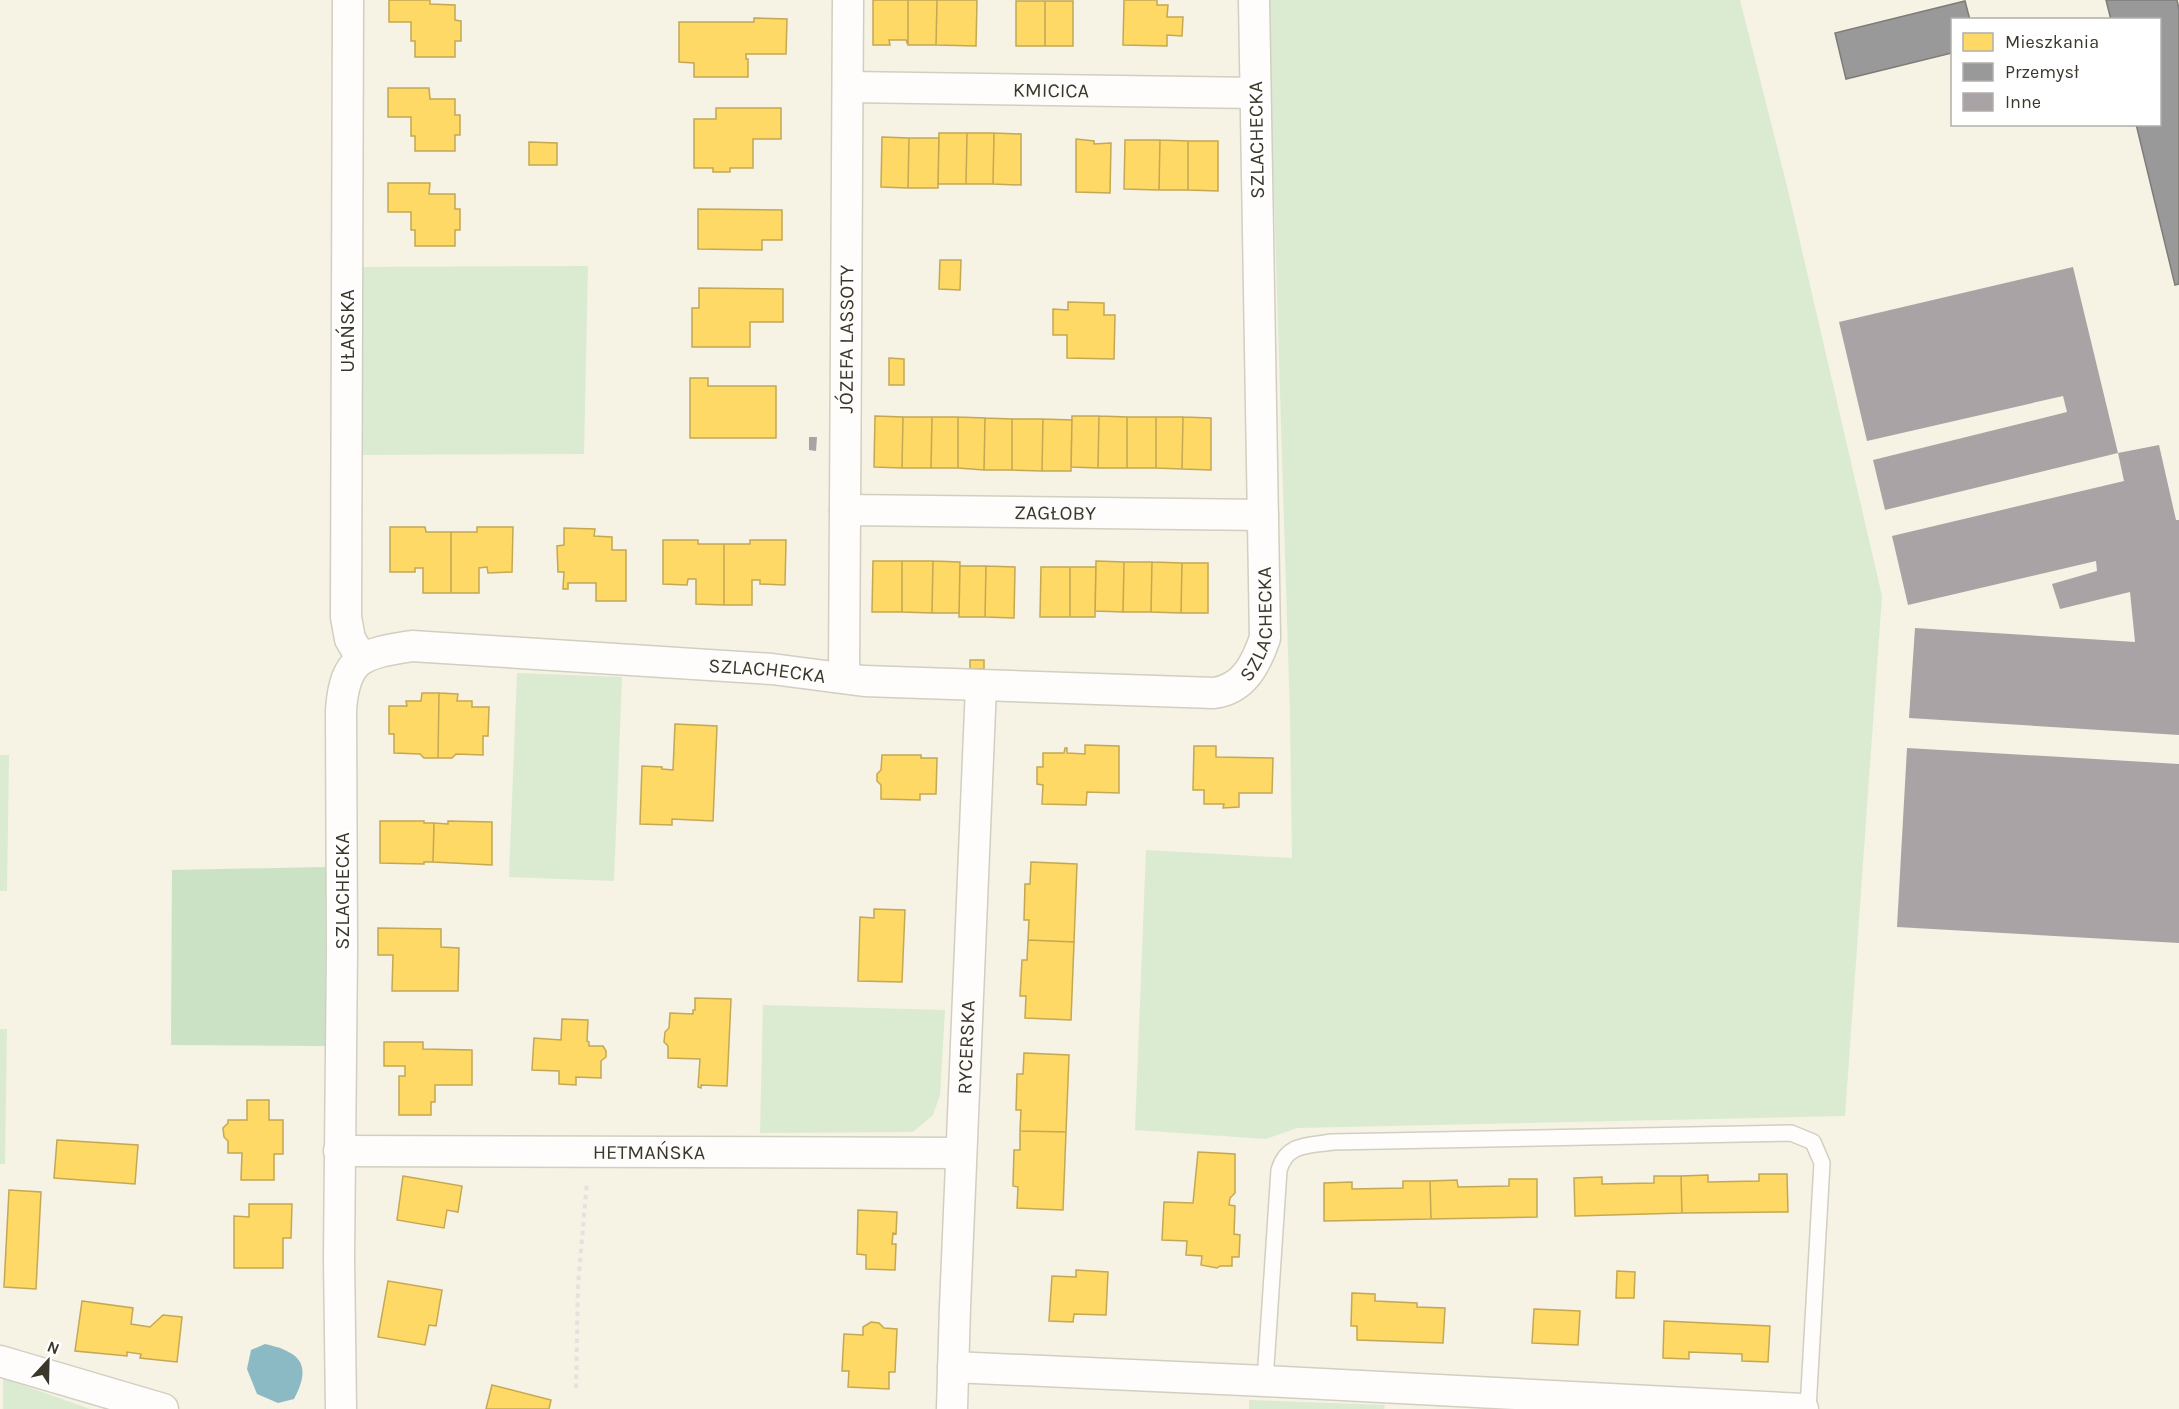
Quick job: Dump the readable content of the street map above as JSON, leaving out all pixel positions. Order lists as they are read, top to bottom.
{
  "streets": {
    "street": [
      "KMICICA",
      "SZLACHECKA",
      "UŁAŃSKA",
      "JÓZEFA LASSOTY",
      "ZAGŁOBY",
      "RYCERSKA",
      "HETMAŃSKA"
    ]
  },
  "crossings": [
    ["KMICICA", "SZLACHECKA"],
    ["KMICICA", "JÓZEFA LASSOTY"],
    ["SZLACHECKA", "UŁAŃSKA"],
    ["SZLACHECKA", "JÓZEFA LASSOTY"],
    ["SZLACHECKA", "ZAGŁOBY"],
    ["SZLACHECKA", "RYCERSKA"],
    ["SZLACHECKA", "HETMAŃSKA"],
    ["JÓZEFA LASSOTY", "ZAGŁOBY"],
    ["RYCERSKA", "HETMAŃSKA"]
  ],
  "legend": ["Mieszkania", "Przemysł", "Inne"],
  "north": "top"
}
